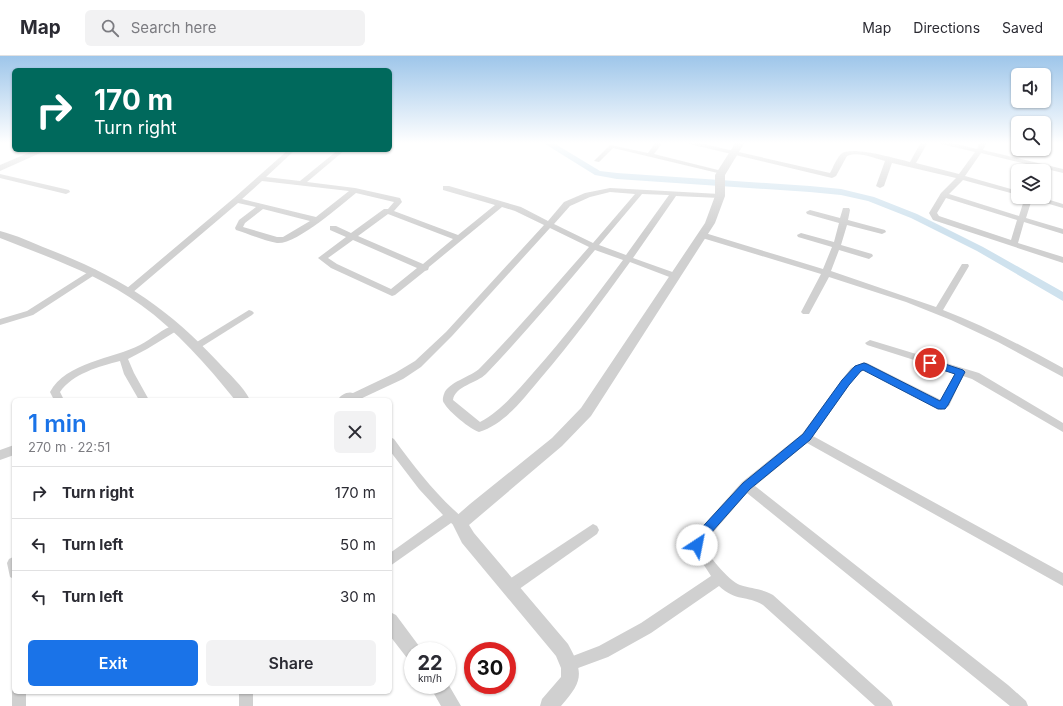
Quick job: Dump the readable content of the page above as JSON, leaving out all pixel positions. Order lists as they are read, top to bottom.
{
  "page": {
    "header": "Map",
    "search": "Search here",
    "nav": ["Map", "Directions", "Saved"],
    "turn": ["170 m", "Turn right"],
    "heading": ["1 min", "270 m · 22:51"],
    "list": [
      {
        "name": "Turn right",
        "value": "170 m"
      },
      {
        "name": "Turn left",
        "value": "50 m"
      },
      {
        "name": "Turn left",
        "value": "30 m"
      }
    ],
    "buttons": ["Exit", "Share"],
    "speed": "22 km/h",
    "limit": "30"
  }
}
